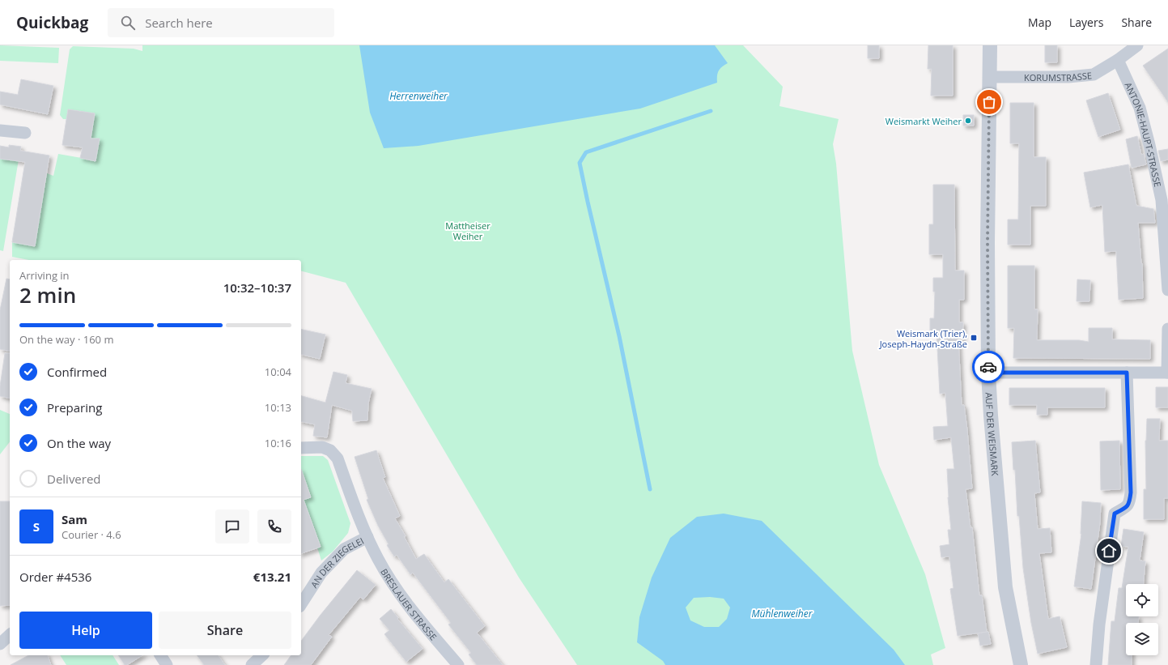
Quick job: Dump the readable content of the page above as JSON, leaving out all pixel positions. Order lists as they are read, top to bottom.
{
  "streets": {
    "street": [
      "KORUMSTRASSE",
      "ANTONIE-HAUPT-STRASSE",
      "AUF DER WEISMARK",
      "AN DER ZIEGELEI",
      "BRESLAUER STRASSE"
    ]
  },
  "crossings": [
    ["KORUMSTRASSE", "ANTONIE-HAUPT-STRASSE"],
    ["KORUMSTRASSE", "AUF DER WEISMARK"],
    ["AN DER ZIEGELEI", "BRESLAUER STRASSE"]
  ],
  "water": ["Herrenweiher", "Mühlenweiher"],
  "parks": ["Mattheiser Weiher"],
  "places": {
    "other": ["Weismarkt Weiher"],
    "transit": ["Weismark (Trier), Joseph-Haydn-Straße"]
  },
  "page": {
    "header": "Quickbag",
    "search": "Search here",
    "nav": ["Map", "Layers", "Share"],
    "heading": ["2 min", "Arriving in", "10:32–10:37"],
    "panel": [
      "Sam",
      "Courier · 4.6",
      "Order #4536",
      "€13.21"
    ],
    "bar": "On the way · 160 m",
    "list": [
      ["Confirmed", "10:04"],
      ["Preparing", "10:13"],
      ["On the way", "10:16"],
      "Delivered"
    ],
    "round": "S",
    "buttons": ["Help", "Share"]
  }
}
